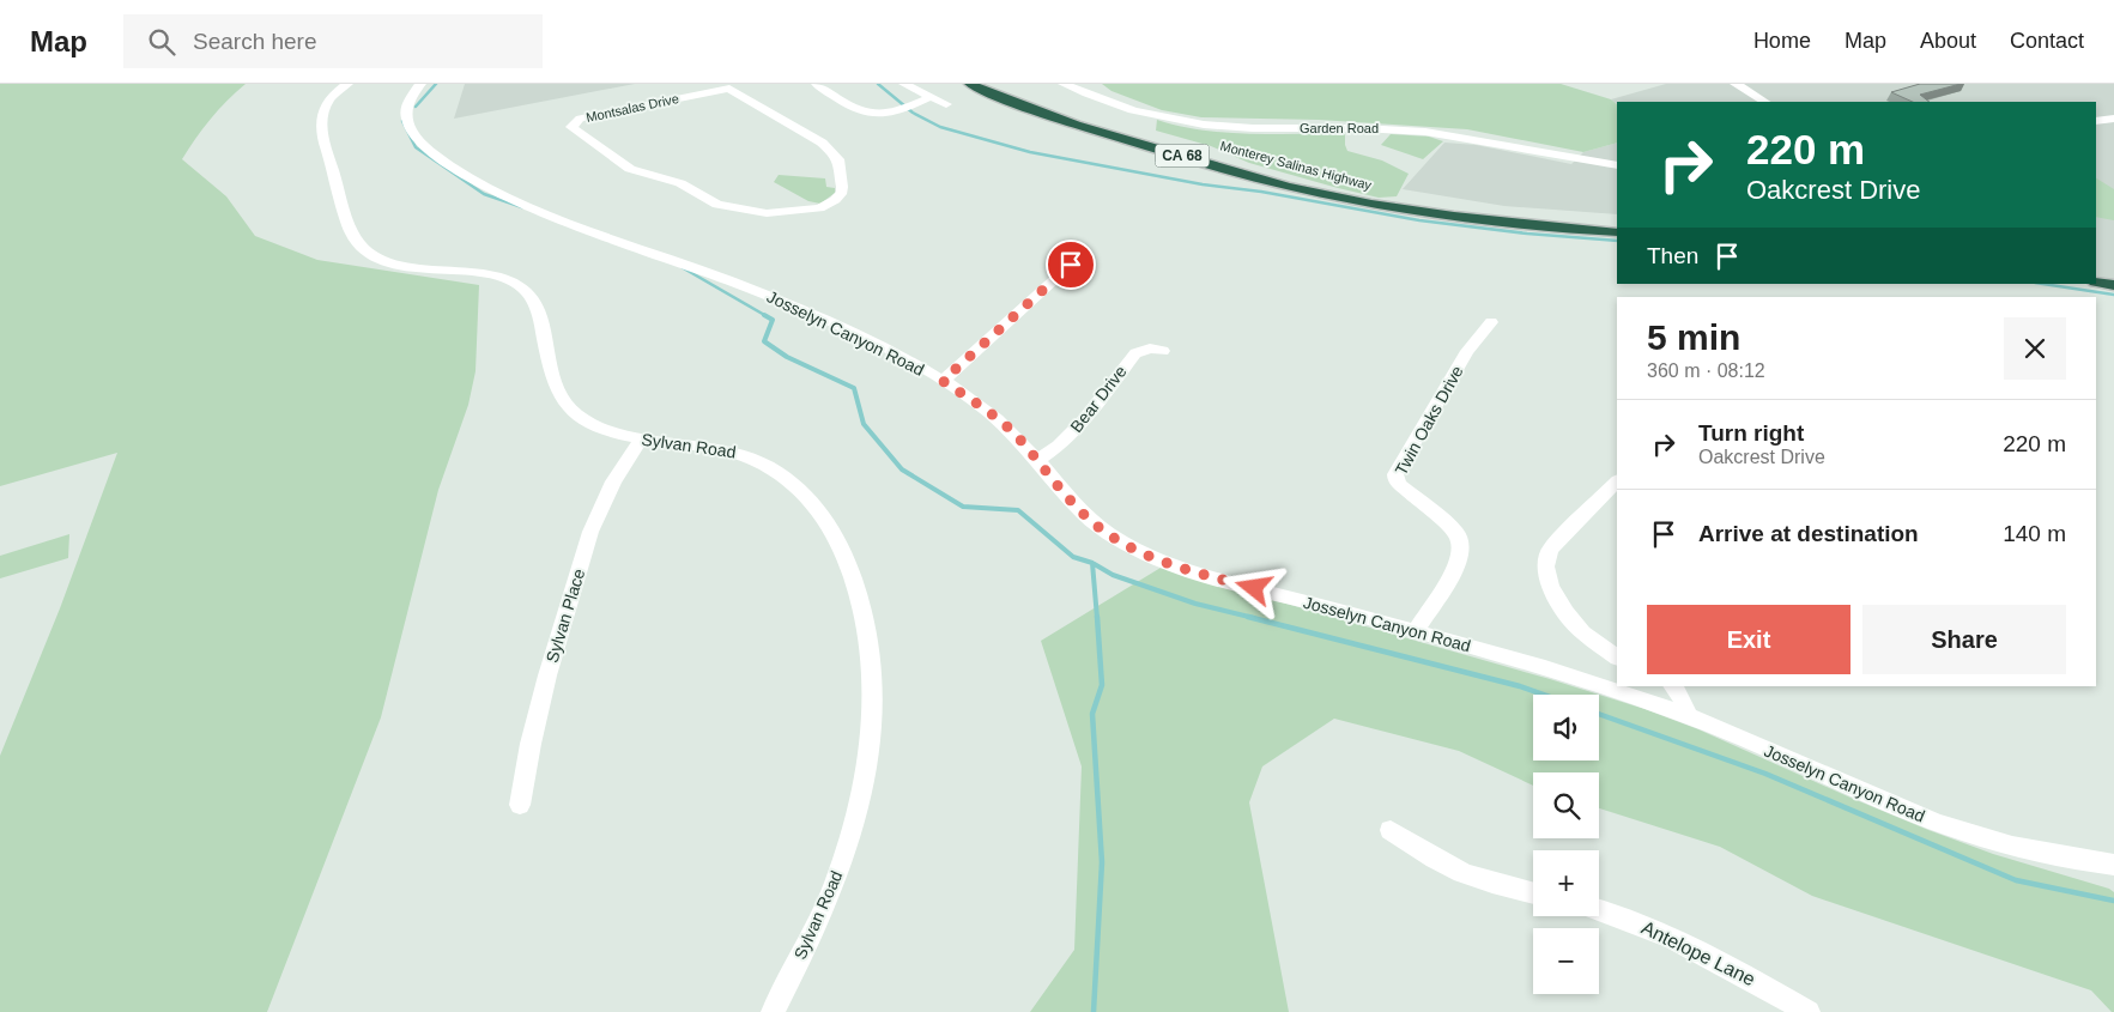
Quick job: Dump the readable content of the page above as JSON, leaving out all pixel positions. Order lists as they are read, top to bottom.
{
  "streets": {
    "highway": ["CA 68", "Monterey Salinas Highway"],
    "street": [
      "Montsalas Drive",
      "Garden Road",
      "Josselyn Canyon Road",
      "Bear Drive",
      "Twin Oaks Drive",
      "Sylvan Road",
      "Sylvan Place",
      "Antelope Lane"
    ]
  },
  "crossings": [
    ["Josselyn Canyon Road", "Bear Drive"],
    ["Josselyn Canyon Road", "Twin Oaks Drive"],
    ["Sylvan Road", "Sylvan Place"]
  ],
  "page": {
    "header": "Map",
    "search": "Search here",
    "nav": [
      "Home",
      "Map",
      "About",
      "Contact"
    ],
    "turn": ["220 m", "Oakcrest Drive"],
    "then": "Then",
    "heading": ["5 min", "360 m · 08:12"],
    "list": [
      {
        "name": "Turn right",
        "note": "Oakcrest Drive",
        "value": "220 m"
      },
      {
        "name": "Arrive at destination",
        "value": "140 m"
      }
    ],
    "buttons": ["Exit", "Share"],
    "map_buttons": ["+", "−"]
  }
}
